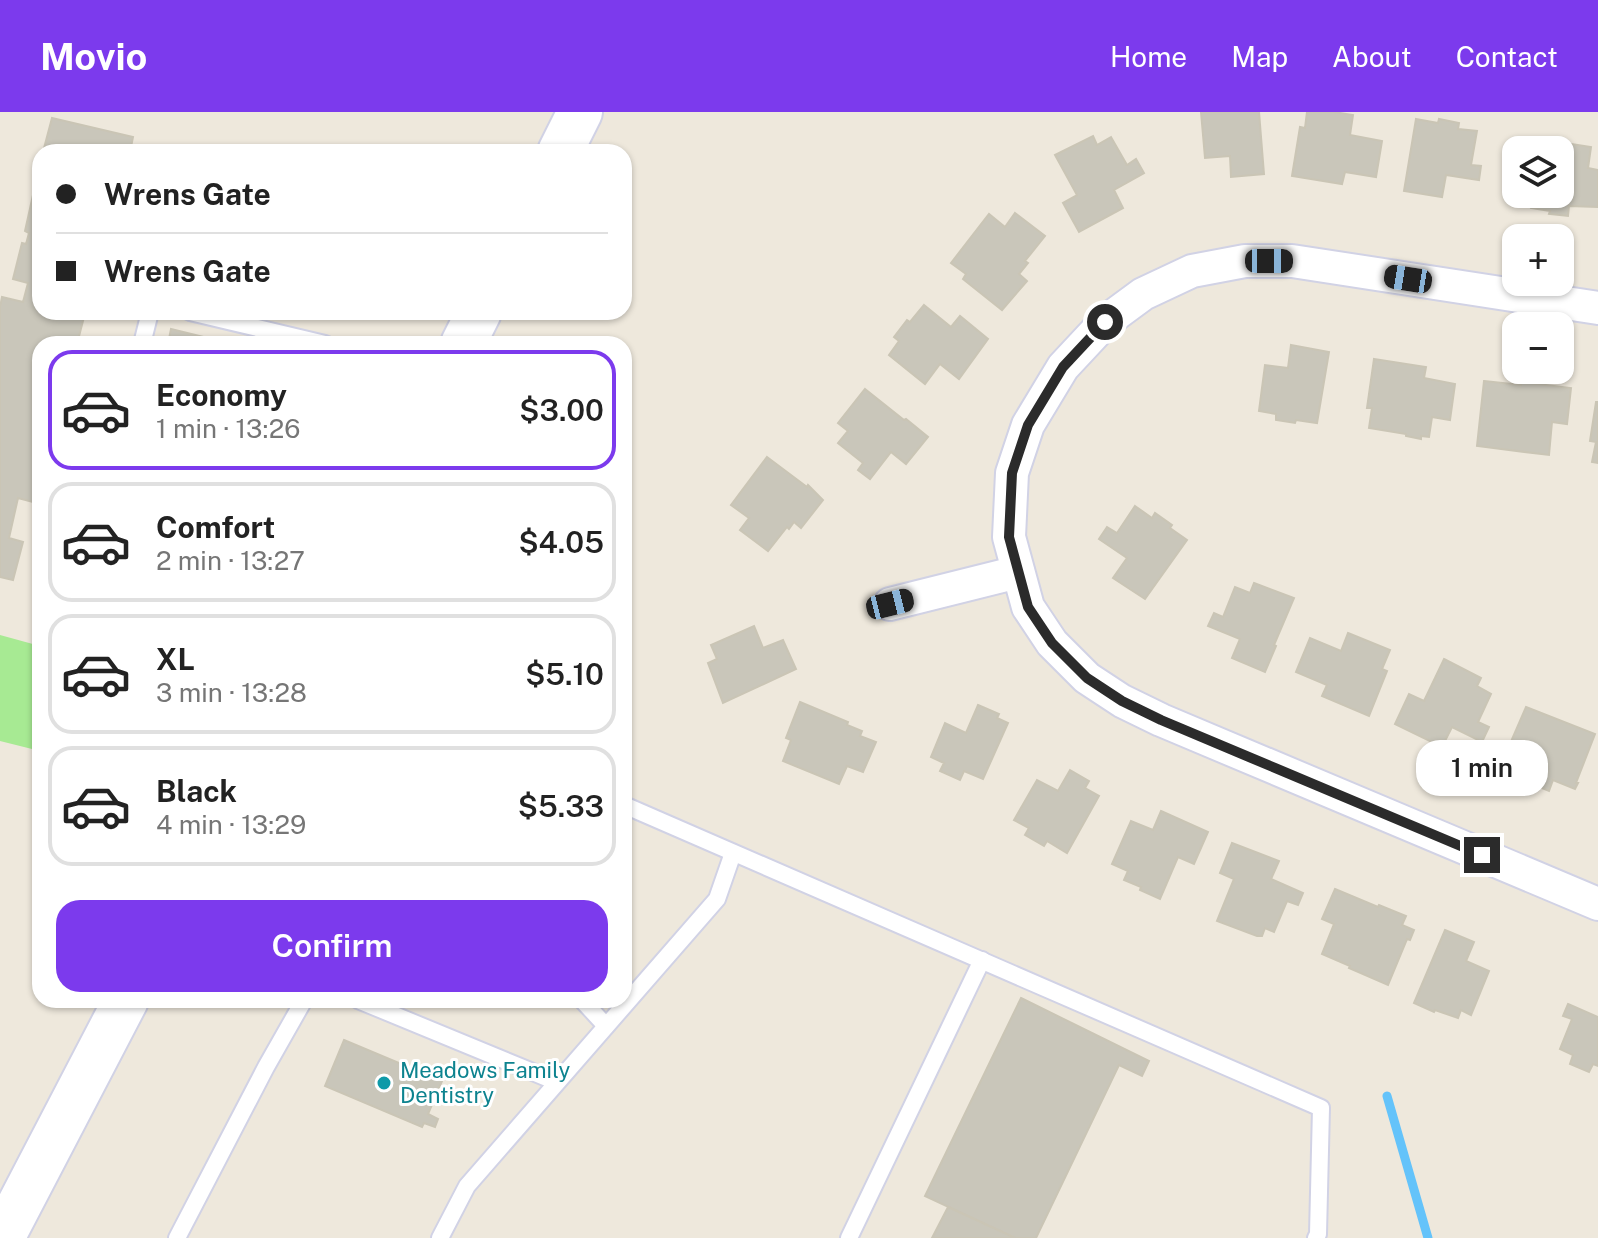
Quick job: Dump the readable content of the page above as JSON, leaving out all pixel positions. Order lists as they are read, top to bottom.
{
  "places": ["Meadows Family Dentistry"],
  "page": {
    "header": "Movio",
    "nav": [
      "Home",
      "Map",
      "About",
      "Contact"
    ],
    "map_buttons": ["+", "−"],
    "banner": ["Wrens Gate", "Wrens Gate"],
    "list": [
      {
        "name": "Economy",
        "note": "1 min · 13:26",
        "value": "$3.00"
      },
      {
        "name": "Comfort",
        "note": "2 min · 13:27",
        "value": "$4.05"
      },
      {
        "name": "XL",
        "note": "3 min · 13:28",
        "value": "$5.10"
      },
      {
        "name": "Black",
        "note": "4 min · 13:29",
        "value": "$5.33"
      }
    ],
    "bubble": "1 min",
    "buttons": "Confirm"
  }
}
